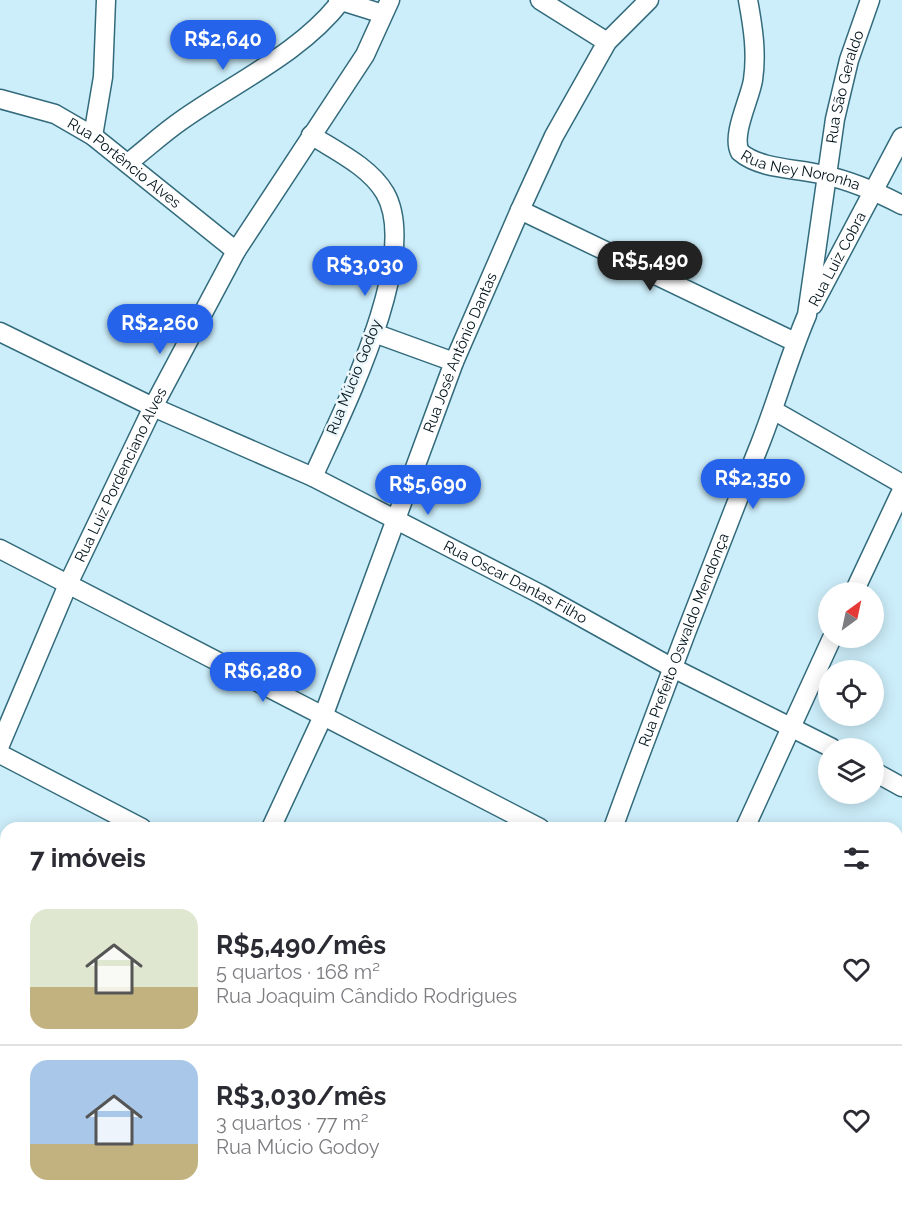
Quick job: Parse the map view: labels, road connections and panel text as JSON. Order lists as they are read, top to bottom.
{
  "streets": {
    "street": [
      "Rua São Geraldo",
      "Rua Portêncio Alves",
      "Rua Ney Noronha",
      "Rua Luiz Cobra",
      "Rua José Antônio Dantas",
      "Rua Múcio Godoy",
      "Rua Luiz Pordenciano Alves",
      "Rua Oscar Dantas Filho",
      "Rua Prefeito Oswaldo Mendonça"
    ]
  },
  "crossings": [
    ["Rua São Geraldo", "Rua Ney Noronha"],
    ["Rua São Geraldo", "Rua Prefeito Oswaldo Mendonça"],
    ["Rua Portêncio Alves", "Rua Luiz Pordenciano Alves"],
    ["Rua Ney Noronha", "Rua Luiz Cobra"],
    ["Rua Ney Noronha", "Rua Prefeito Oswaldo Mendonça"],
    ["Rua Luiz Cobra", "Rua Prefeito Oswaldo Mendonça"],
    ["Rua José Antônio Dantas", "Rua Oscar Dantas Filho"],
    ["Rua Múcio Godoy", "Rua Luiz Pordenciano Alves"],
    ["Rua Múcio Godoy", "Rua Oscar Dantas Filho"],
    ["Rua Luiz Pordenciano Alves", "Rua Oscar Dantas Filho"],
    ["Rua Oscar Dantas Filho", "Rua Prefeito Oswaldo Mendonça"]
  ],
  "north": "top right",
  "page": {
    "price": [
      "R$2,640",
      "R$5,490",
      "R$3,030",
      "R$2,260",
      "R$2,350",
      "R$5,690",
      "R$6,280"
    ],
    "heading": "7 imóveis",
    "list": [
      {
        "name": "R$5,490/mês",
        "note": "5 quartos · 168 m² · Rua Joaquim Cândido Rodrigues"
      },
      {
        "name": "R$3,030/mês",
        "note": "3 quartos · 77 m² · Rua Múcio Godoy"
      }
    ]
  }
}
